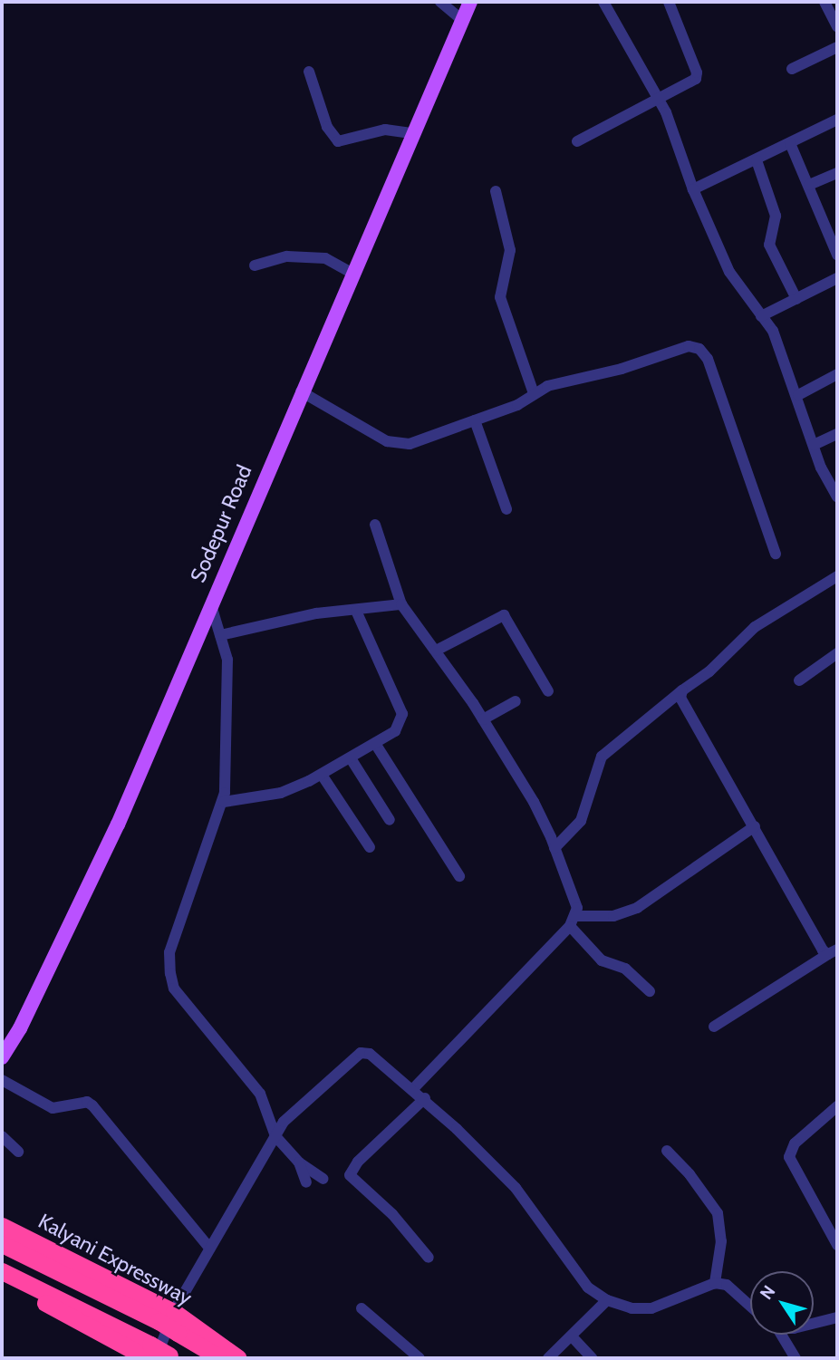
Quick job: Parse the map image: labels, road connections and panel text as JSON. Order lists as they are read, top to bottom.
{
  "streets": {
    "highway": ["Kalyani Expressway"],
    "main road": ["Sodepur Road"]
  },
  "north": "top left"
}
